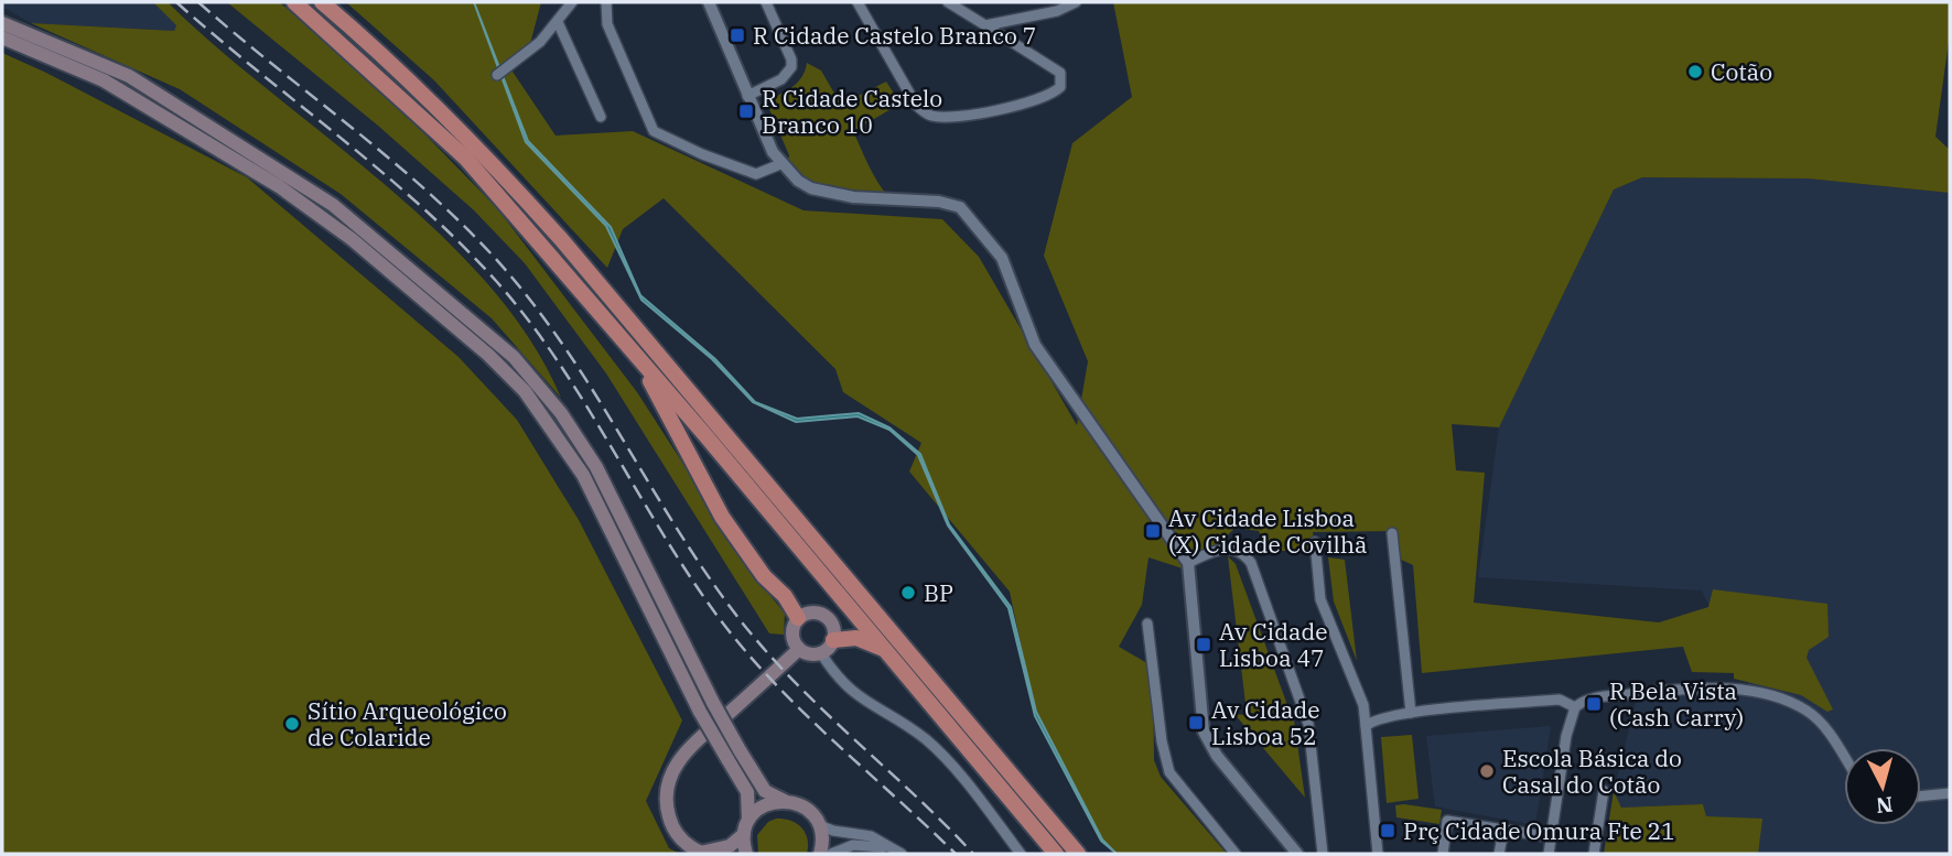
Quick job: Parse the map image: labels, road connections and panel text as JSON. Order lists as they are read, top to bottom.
{
  "places": {
    "transit": [
      "R Cidade Castelo Branco 7",
      "R Cidade Castelo Branco 10",
      "Av Cidade Lisboa (X) Cidade Covilhã",
      "Av Cidade Lisboa 47",
      "R Bela Vista (Cash Carry)",
      "Av Cidade Lisboa 52",
      "Prç Cidade Omura Fte 21"
    ],
    "other": [
      "Cotão",
      "BP",
      "Sítio Arqueológico de Colaride",
      "Escola Básica do Casal do Cotão"
    ]
  },
  "north": "bottom"
}
